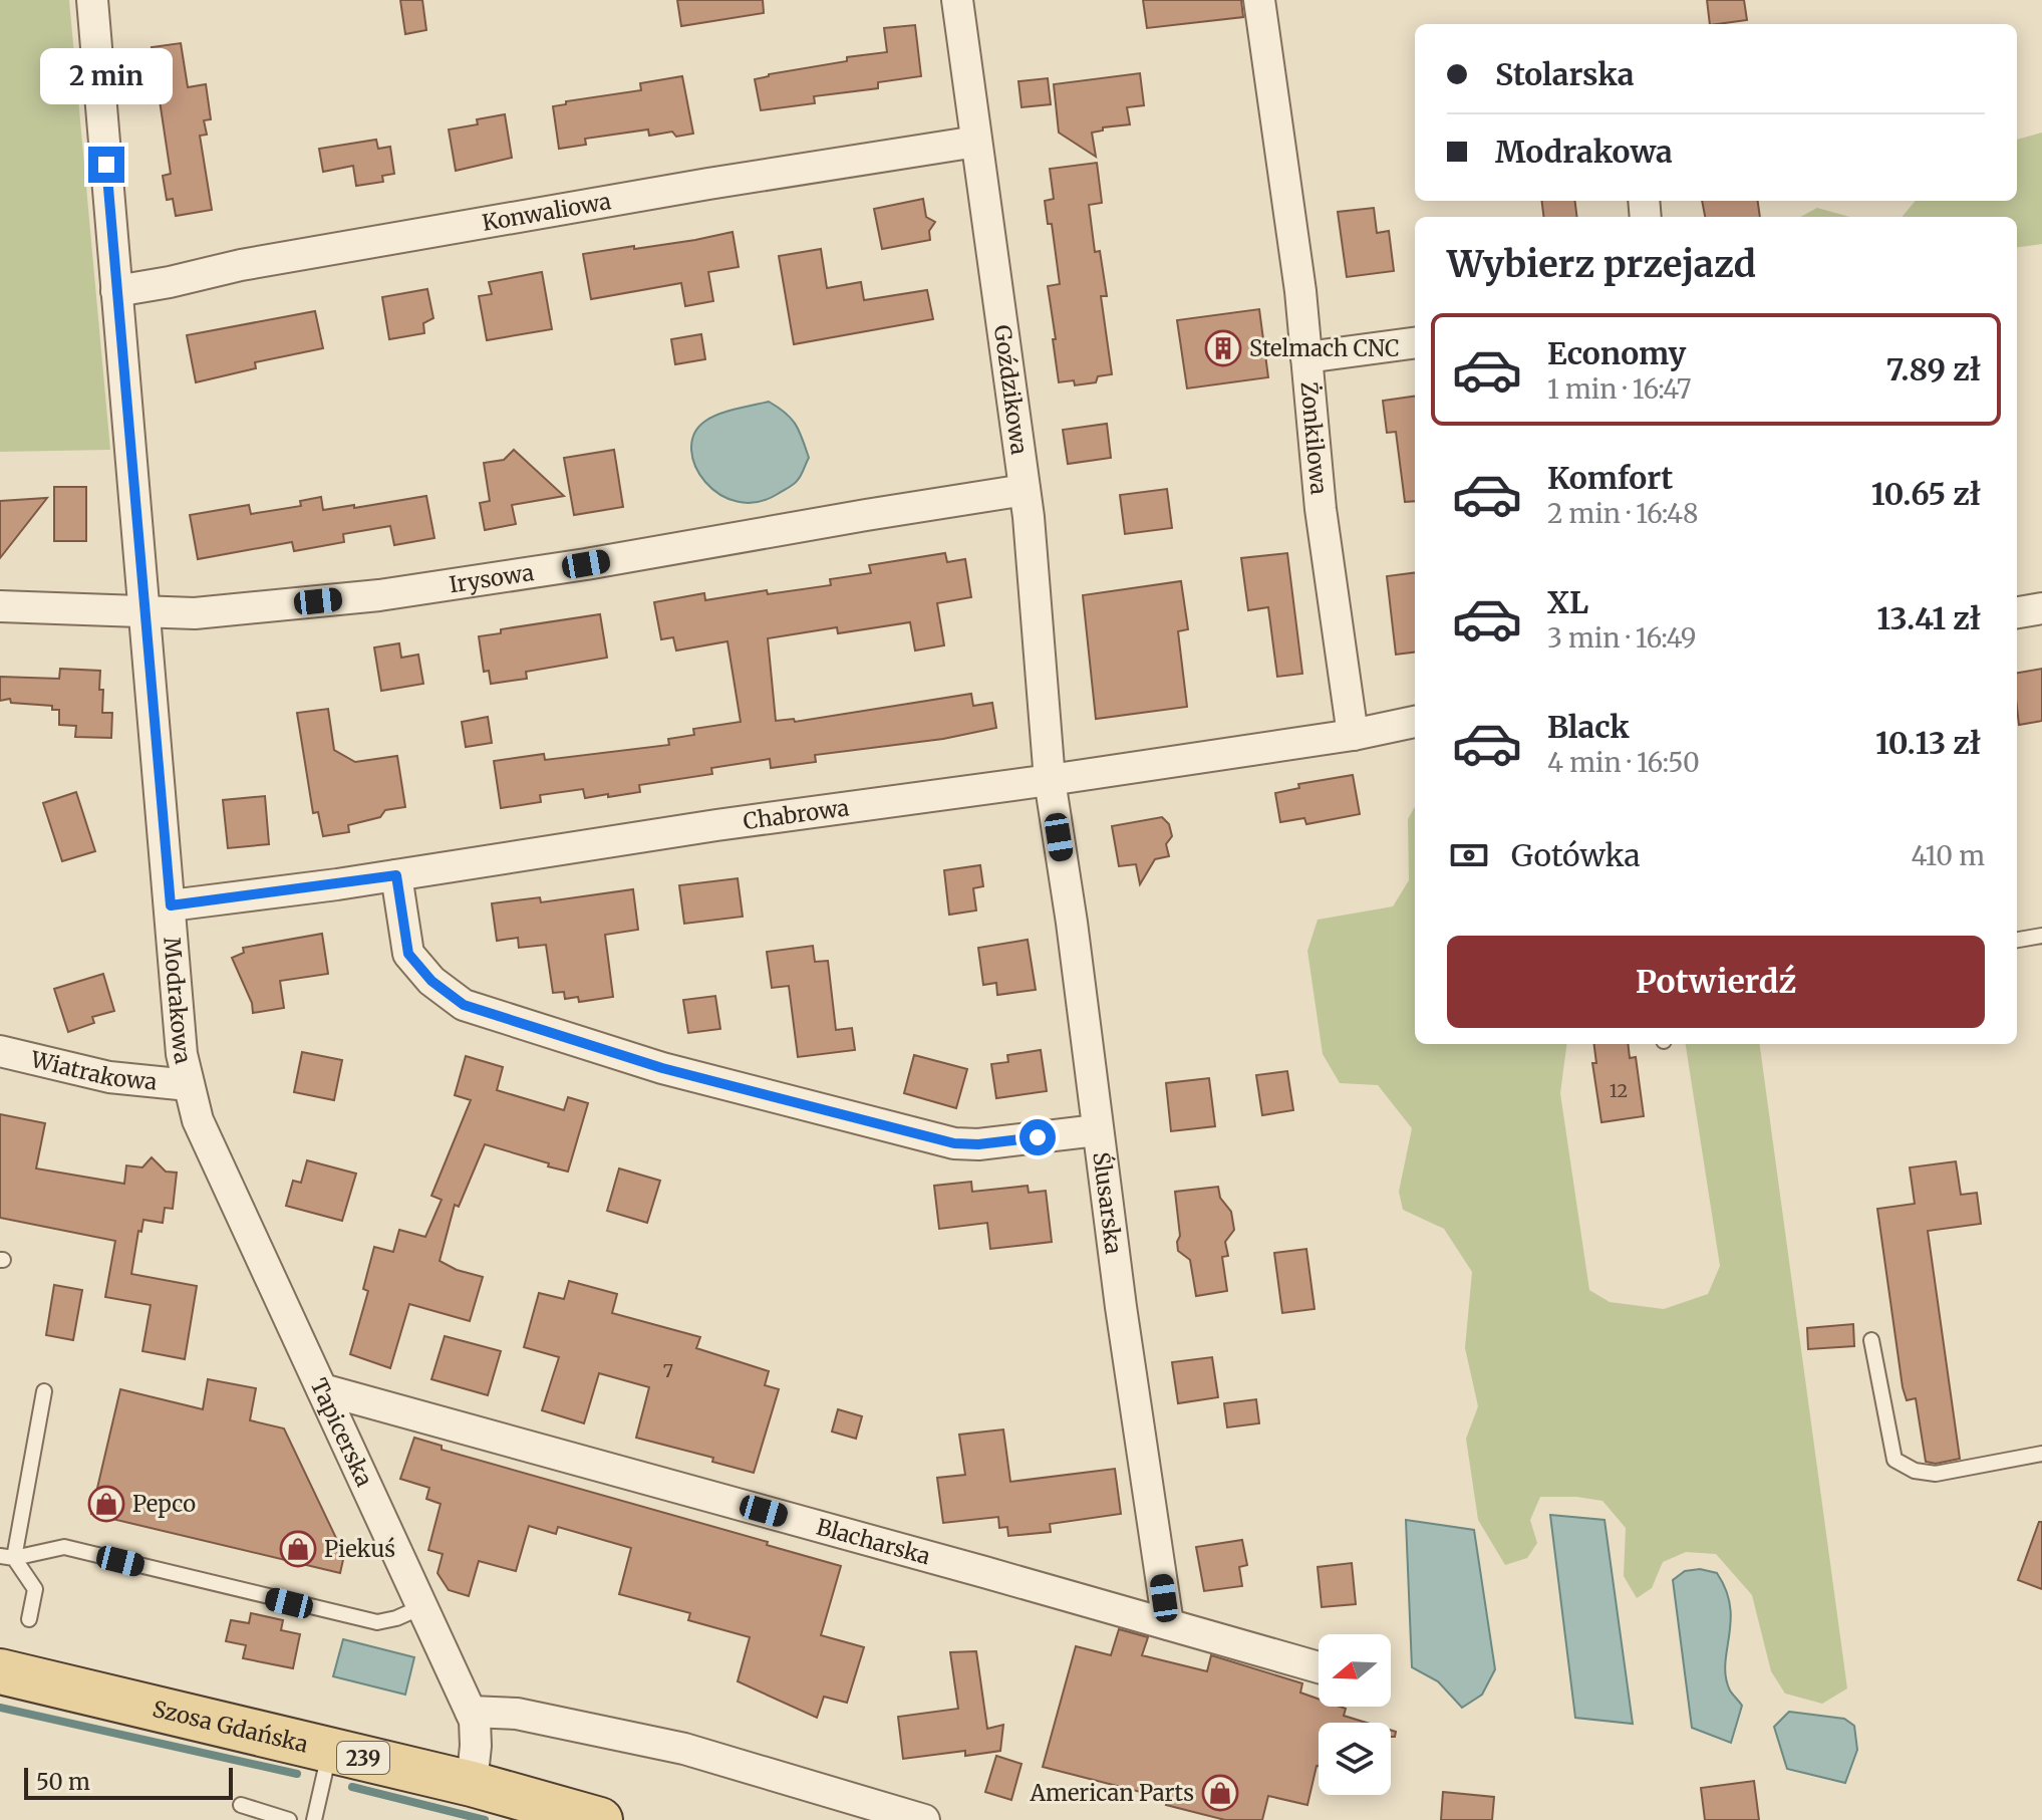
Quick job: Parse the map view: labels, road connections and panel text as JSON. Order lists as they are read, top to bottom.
{
  "streets": {
    "main road": ["Szosa Gdańska", "239"],
    "street": [
      "Konwaliowa",
      "Goździkowa",
      "Żonkilowa",
      "Irysowa",
      "Chabrowa",
      "Modrakowa",
      "Wiatrakowa",
      "Ślusarska",
      "Tapicerska",
      "Blacharska"
    ]
  },
  "crossings": [
    ["Konwaliowa", "Goździkowa"],
    ["Konwaliowa", "Modrakowa"],
    ["Goździkowa", "Irysowa"],
    ["Goździkowa", "Chabrowa"],
    ["Goździkowa", "Ślusarska"],
    ["Żonkilowa", "Chabrowa"],
    ["Irysowa", "Modrakowa"],
    ["Chabrowa", "Modrakowa"],
    ["Chabrowa", "Ślusarska"],
    ["Modrakowa", "Wiatrakowa"],
    ["Modrakowa", "Tapicerska"],
    ["Wiatrakowa", "Tapicerska"],
    ["Ślusarska", "Blacharska"],
    ["Tapicerska", "Blacharska"],
    ["Tapicerska", "Szosa Gdańska"]
  ],
  "places": {
    "building": ["Stelmach CNC"],
    "shop": ["Pepco", "Piekuś", "American Parts"]
  },
  "house_numbers": ["12", "7"],
  "scale_bar": "50 m",
  "north": "left",
  "page": {
    "banner": ["Stolarska", "Modrakowa"],
    "bubble": "2 min",
    "heading": "Wybierz przejazd",
    "list": [
      {
        "name": "Economy",
        "note": "1 min · 16:47",
        "value": "7.89 zł"
      },
      {
        "name": "Komfort",
        "note": "2 min · 16:48",
        "value": "10.65 zł"
      },
      {
        "name": "XL",
        "note": "3 min · 16:49",
        "value": "13.41 zł"
      },
      {
        "name": "Black",
        "note": "4 min · 16:50",
        "value": "10.13 zł"
      }
    ],
    "pay": ["Gotówka", "410 m"],
    "buttons": "Potwierdź",
    "scale": "50 m"
  }
}
